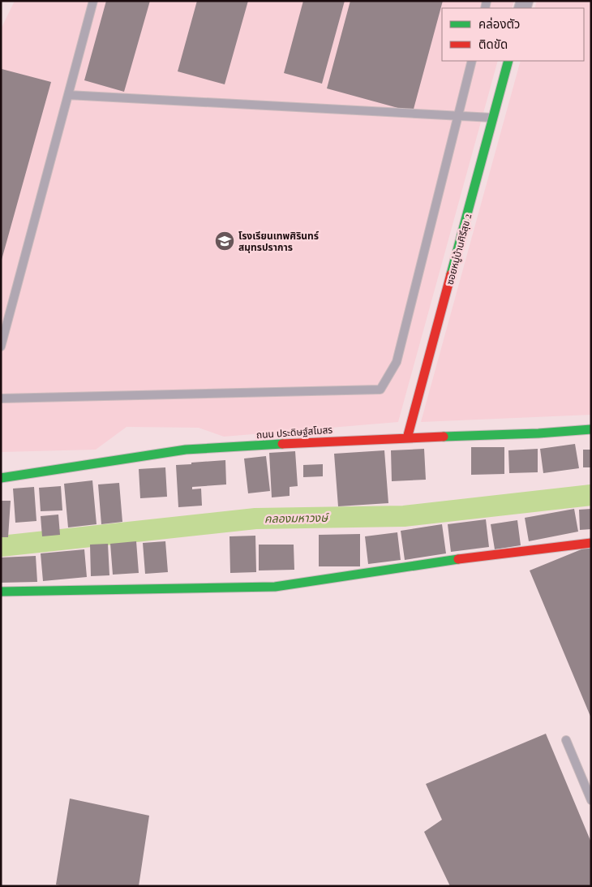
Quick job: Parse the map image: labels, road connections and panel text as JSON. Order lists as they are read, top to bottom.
{
  "streets": {
    "street": ["ซอยหมู่บ้านศิรีสุข 2", "ถนน ประดิษฐ์สโมสร"]
  },
  "crossings": [
    ["ซอยหมู่บ้านศิรีสุข 2", "ถนน ประดิษฐ์สโมสร"]
  ],
  "water": ["คลองมหาวงษ์"],
  "places": {
    "school or university": ["โรงเรียนเทพศิรินทร์ สมุทรปราการ"]
  },
  "legend": ["คล่องตัว", "ติดขัด"]
}
